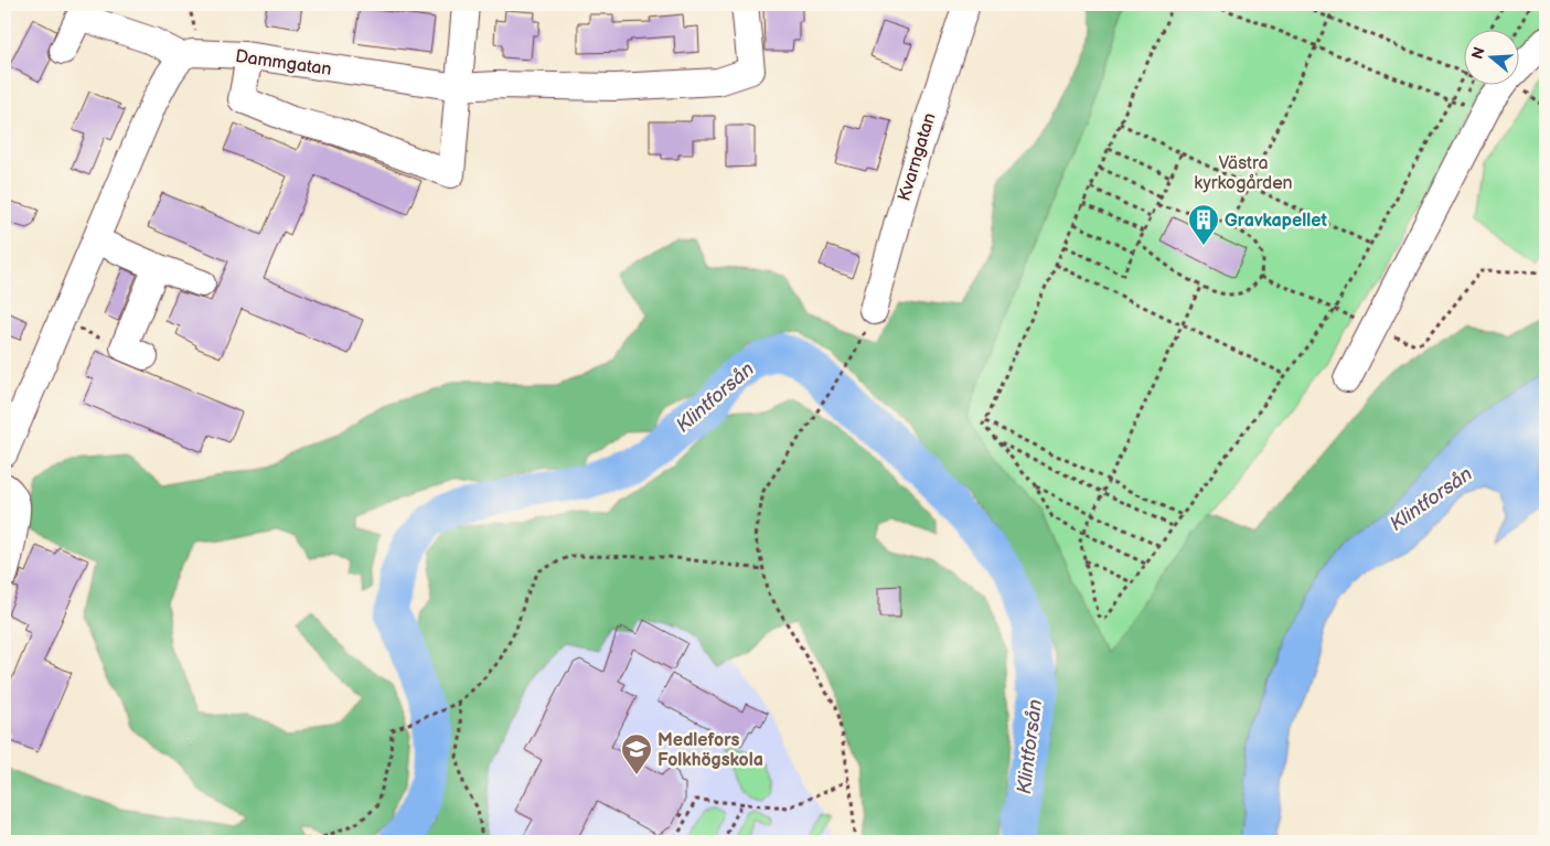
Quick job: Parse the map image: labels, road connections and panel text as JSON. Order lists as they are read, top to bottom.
{
  "streets": {
    "street": ["Dammgatan", "Kvarngatan"]
  },
  "water": ["Klintforsån"],
  "parks": ["Västra kyrkogården"],
  "places": {
    "building": ["Gravkapellet"],
    "school or university": ["Medlefors Folkhögskola"]
  },
  "north": "left"
}
